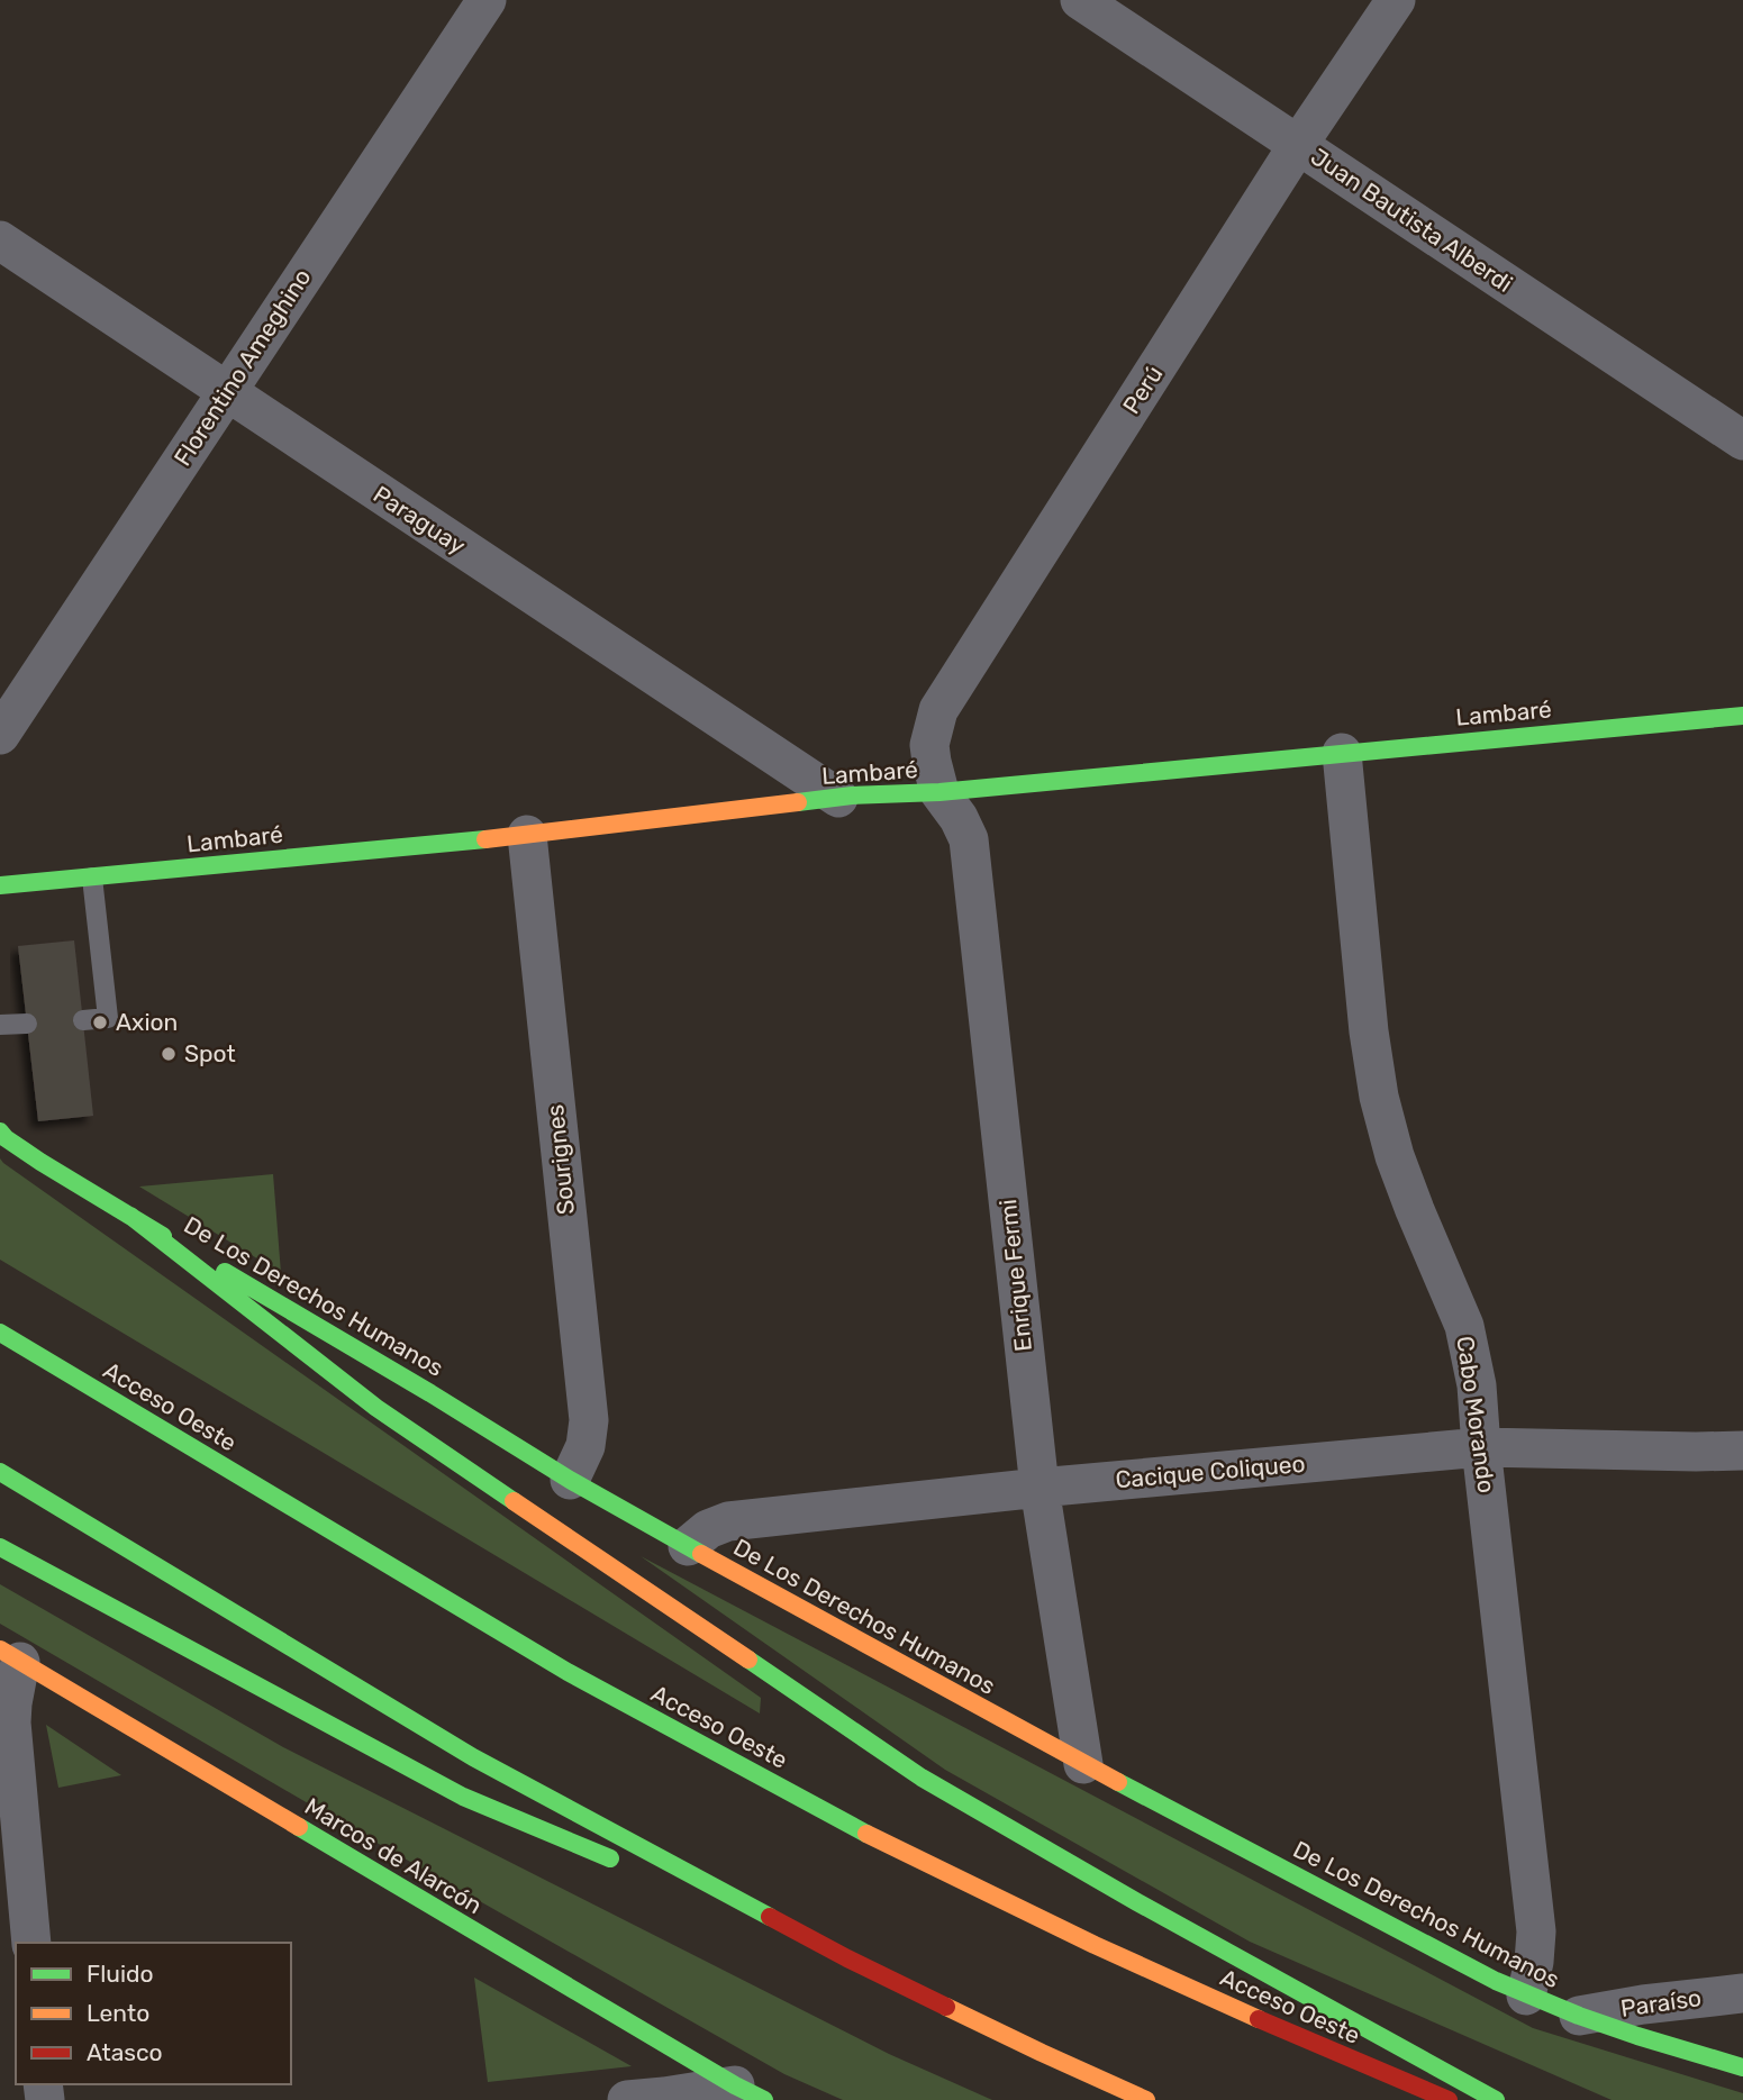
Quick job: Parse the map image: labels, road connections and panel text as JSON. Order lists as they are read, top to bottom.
{
  "streets": {
    "main road": [
      "Lambaré",
      "De Los Derechos Humanos",
      "Acceso Oeste",
      "Marcos de Alarcón"
    ],
    "street": [
      "Juan Bautista Alberdi",
      "Florentino Ameghino",
      "Perú",
      "Paraguay",
      "Sourignes",
      "Enrique Fermi",
      "Cabo Morando",
      "Cacique Coliqueo",
      "Paraíso"
    ]
  },
  "crossings": [
    ["Juan Bautista Alberdi", "Perú"],
    ["Florentino Ameghino", "Paraguay"],
    ["Perú", "Lambaré"],
    ["Perú", "Enrique Fermi"],
    ["Paraguay", "Lambaré"],
    ["Lambaré", "Sourignes"],
    ["Lambaré", "Enrique Fermi"],
    ["Lambaré", "Cabo Morando"],
    ["Sourignes", "De Los Derechos Humanos"],
    ["Enrique Fermi", "De Los Derechos Humanos"],
    ["Enrique Fermi", "Cacique Coliqueo"],
    ["De Los Derechos Humanos", "Cabo Morando"],
    ["De Los Derechos Humanos", "Cacique Coliqueo"],
    ["De Los Derechos Humanos", "Paraíso"],
    ["Cabo Morando", "Cacique Coliqueo"]
  ],
  "places": ["Axion", "Spot"],
  "legend": ["Fluido", "Lento", "Atasco"]
}
